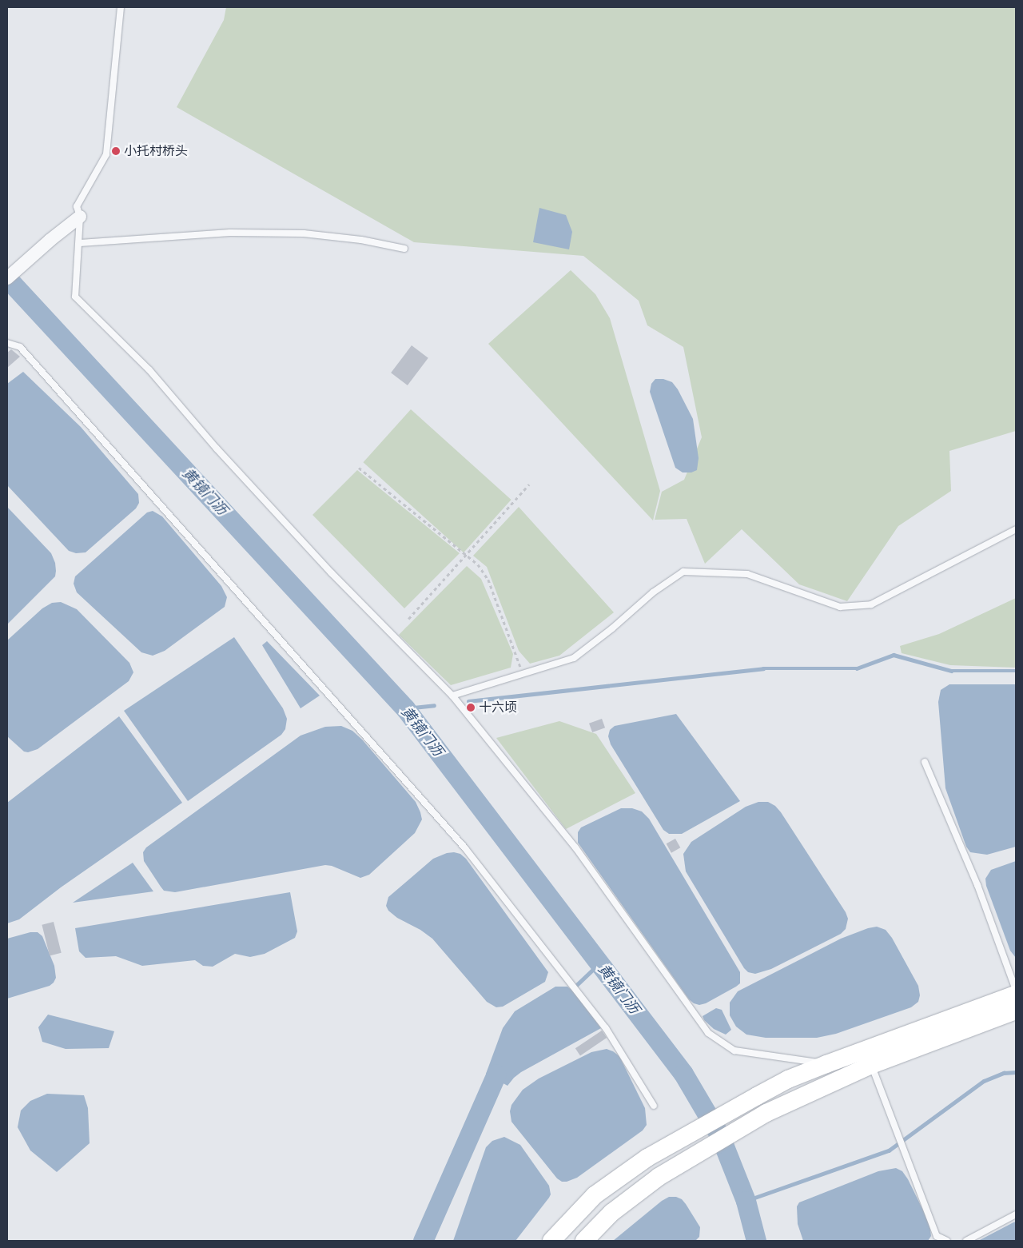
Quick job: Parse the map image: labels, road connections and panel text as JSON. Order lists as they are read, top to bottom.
{
  "water": ["黄镜门沥"],
  "places": ["小托村桥头", "十六顷"]
}
